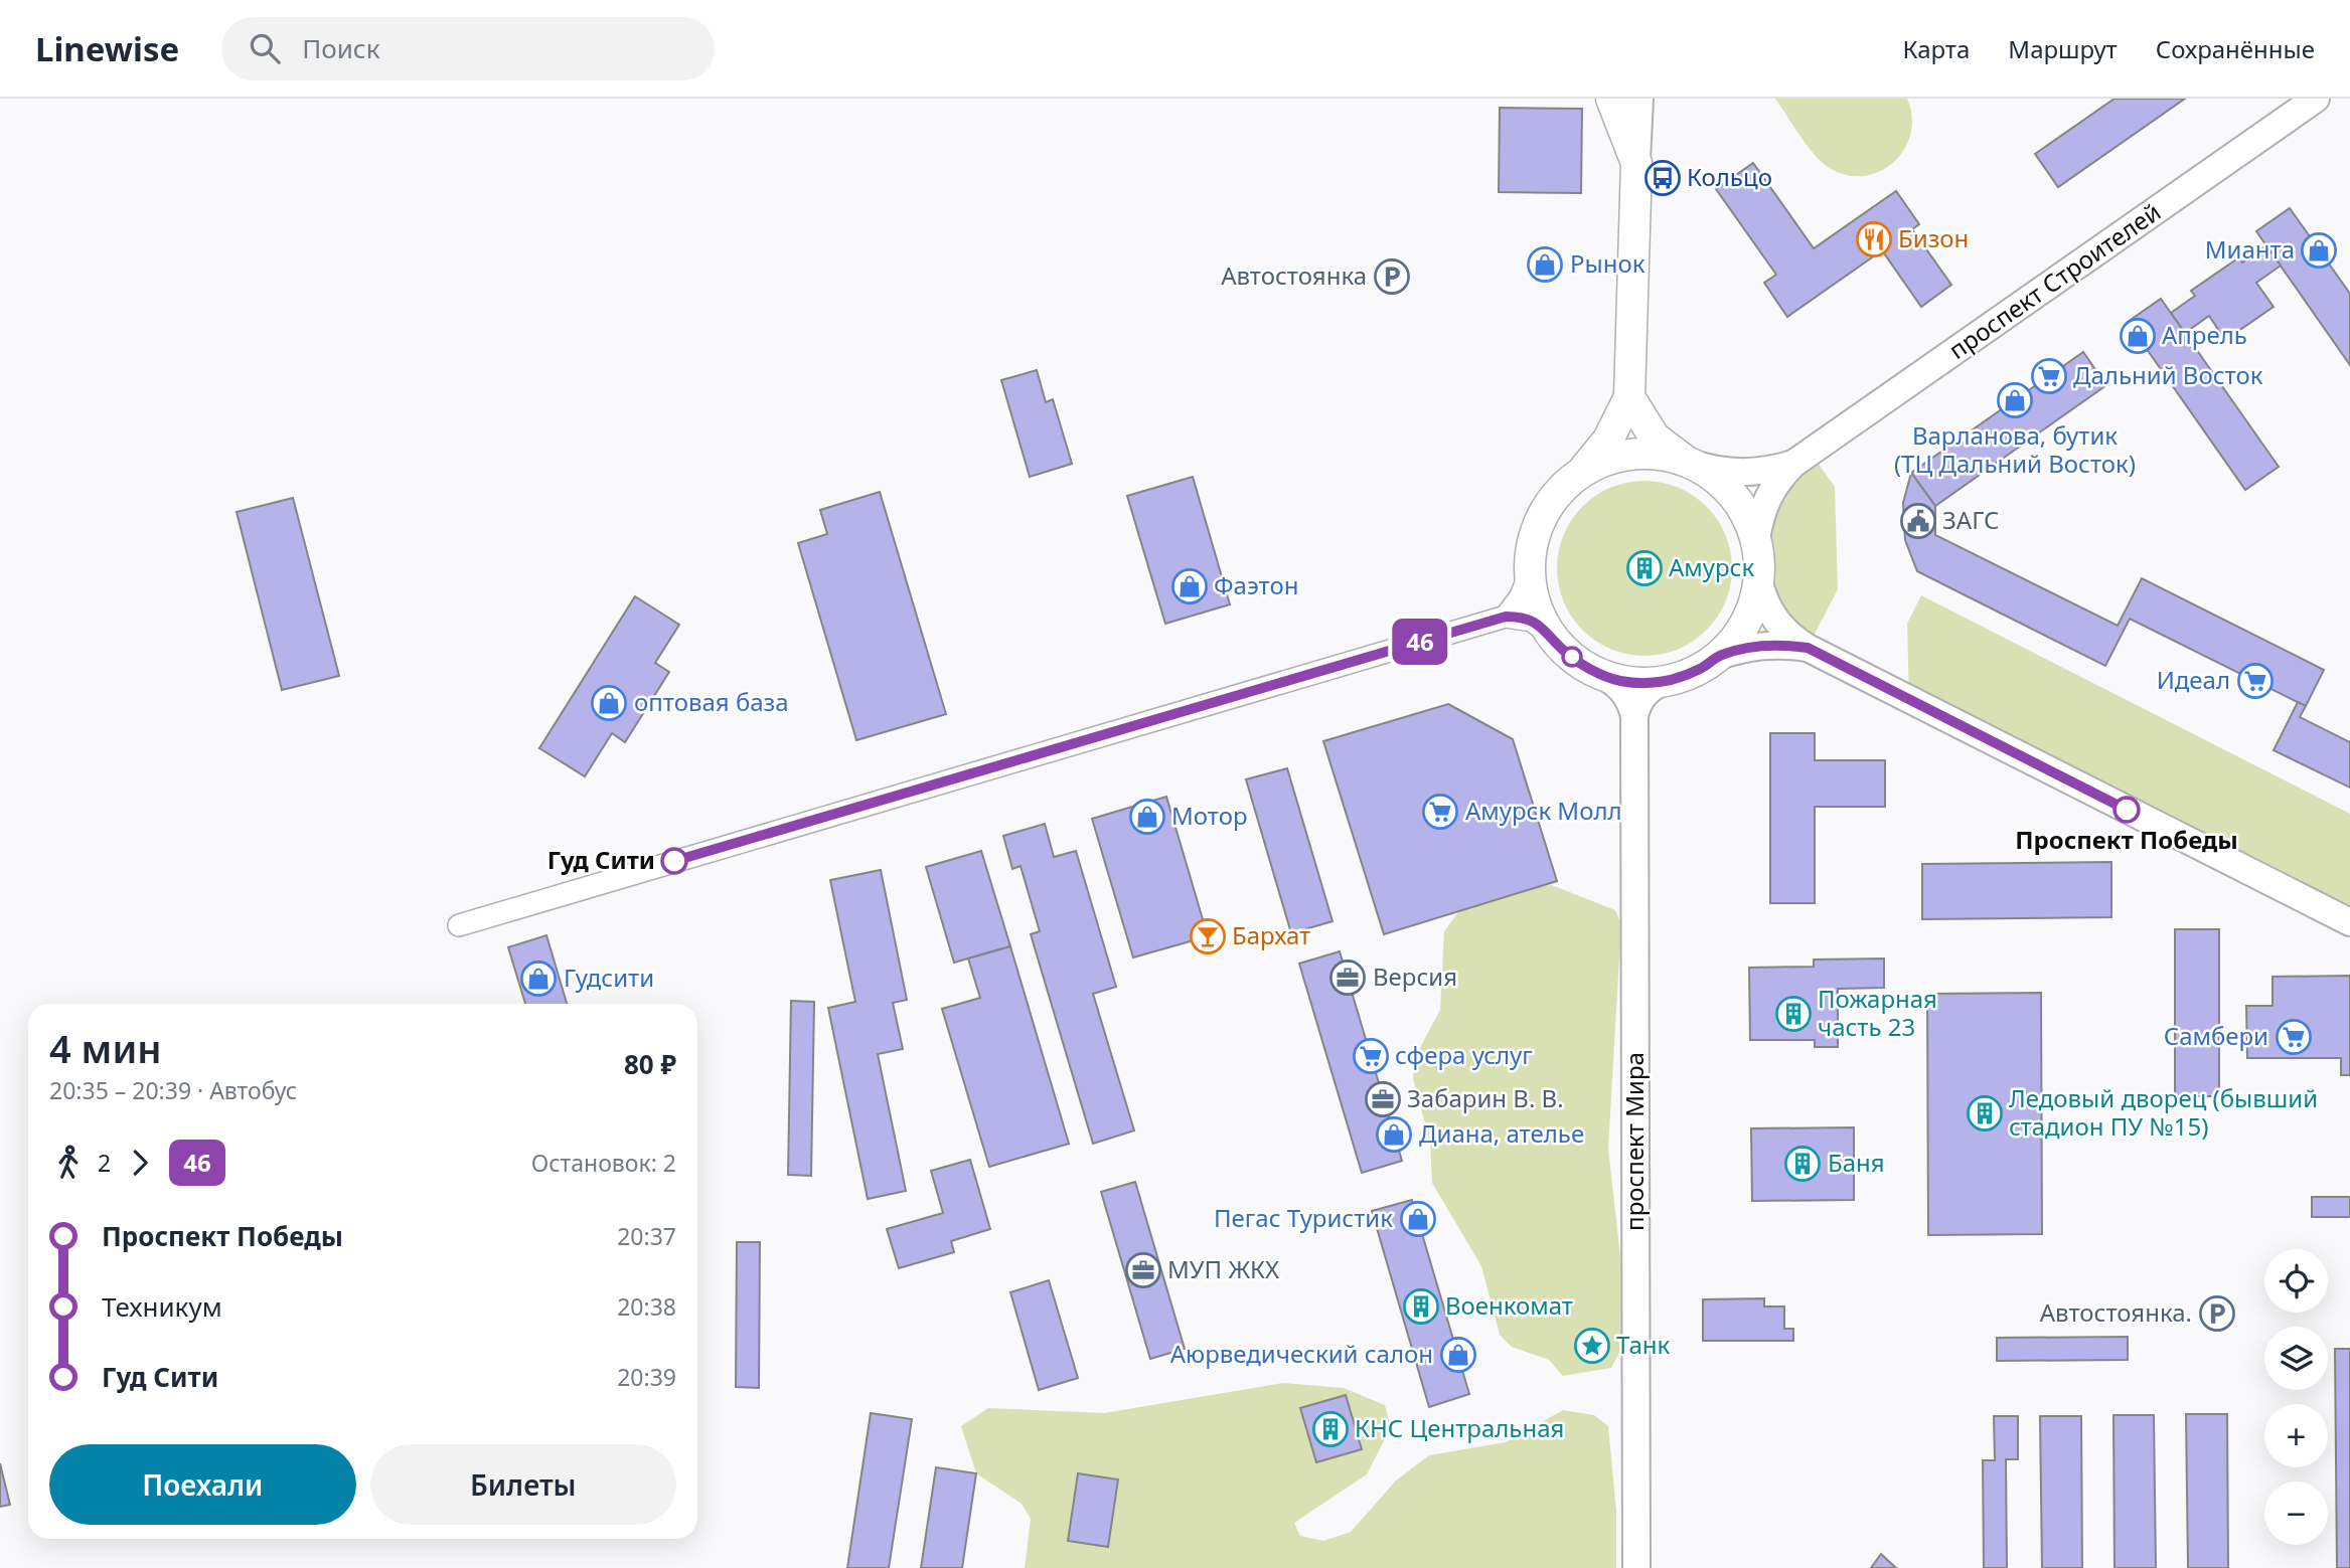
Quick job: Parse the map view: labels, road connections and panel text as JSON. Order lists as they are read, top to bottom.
{
  "streets": {
    "street": ["проспект Строителей", "проспект Мира"]
  },
  "places": {
    "bus stop": ["Кольцо"],
    "restaurant": ["Бизон"],
    "shop": [
      "Мианта",
      "Рынок",
      "Апрель",
      "Варланова, бутик (ТЦ Дальний Восток)",
      "Фаэтон",
      "оптовая база",
      "Мотор",
      "Гудсити",
      "Диана, ателье",
      "Пегас Туристик",
      "Аюрведический салон"
    ],
    "parking": ["Автостоянка", "Автостоянка."],
    "supermarket": [
      "Дальний Восток",
      "Идеал",
      "Амурск Молл",
      "Самбери",
      "сфера услуг"
    ],
    "public building": ["ЗАГС"],
    "building": [
      "Амурск",
      "Пожарная часть 23",
      "Ледовый дворец (бывший cтадион ПУ №15)",
      "Баня",
      "Военкомат",
      "КНС Центральная"
    ],
    "other": ["Проспект Победы", "Гуд Сити"],
    "bar": ["Бархат"],
    "office": ["Версия", "Забарин В. В.", "МУП ЖКХ"],
    "place": ["Танк"]
  },
  "lines": ["bus line 46"],
  "page": {
    "header": "Linewise",
    "search": "Поиск",
    "nav": ["Карта", "Маршрут", "Сохранённые"],
    "on_map": "46",
    "heading": ["4 мин", "20:35 – 20:39 · Автобус", "80 ₽"],
    "legs": ["2", "46", "Остановок: 2"],
    "list": [
      {
        "name": "Проспект Победы",
        "value": "20:37"
      },
      {
        "name": "Техникум",
        "value": "20:38"
      },
      {
        "name": "Гуд Сити",
        "value": "20:39"
      }
    ],
    "map_buttons": ["+", "−"],
    "buttons": ["Поехали", "Билеты"]
  }
}
